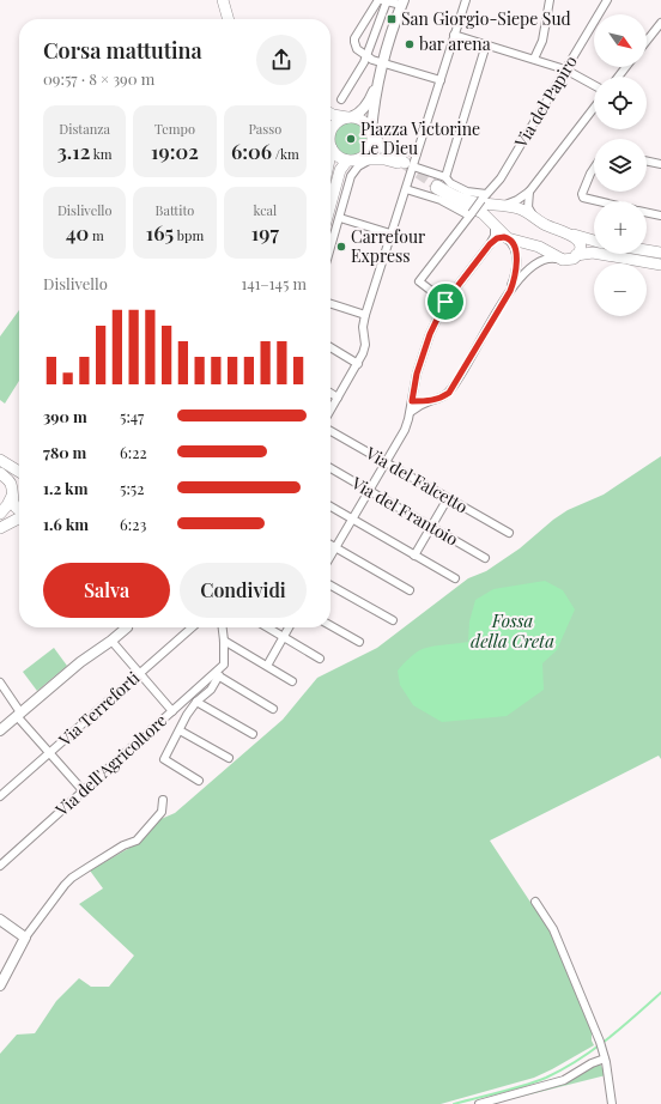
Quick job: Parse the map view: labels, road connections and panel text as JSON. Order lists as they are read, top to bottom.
{
  "streets": {
    "street": [
      "Via del Papiro",
      "Via del Falcetto",
      "Via del Frantoio",
      "Via Terreforti",
      "Via dell'Agricoltore"
    ]
  },
  "water": ["Fossa della Creta"],
  "places": {
    "transit": ["San Giorgio-Siepe Sud"],
    "other": ["bar arena", "Piazza Victorine Le Dieu", "Carrefour Express"]
  },
  "north": "bottom right",
  "page": {
    "map_buttons": ["+", "−"],
    "heading": ["Corsa mattutina", "09:57 · 8 × 390 m"],
    "stats": [
      ["Distanza", "3.12 km"],
      ["Tempo", "19:02"],
      ["Passo", "6:06 /km"],
      ["Dislivello", "40 m"],
      ["Battito", "165 bpm"],
      ["kcal", "197"]
    ],
    "chart": ["Dislivello", "141–145 m"],
    "list": [
      {
        "name": "390 m",
        "note": "5:47"
      },
      {
        "name": "780 m",
        "note": "6:22"
      },
      {
        "name": "1.2 km",
        "note": "5:52"
      },
      {
        "name": "1.6 km",
        "note": "6:23"
      }
    ],
    "buttons": ["Salva", "Condividi"]
  }
}
